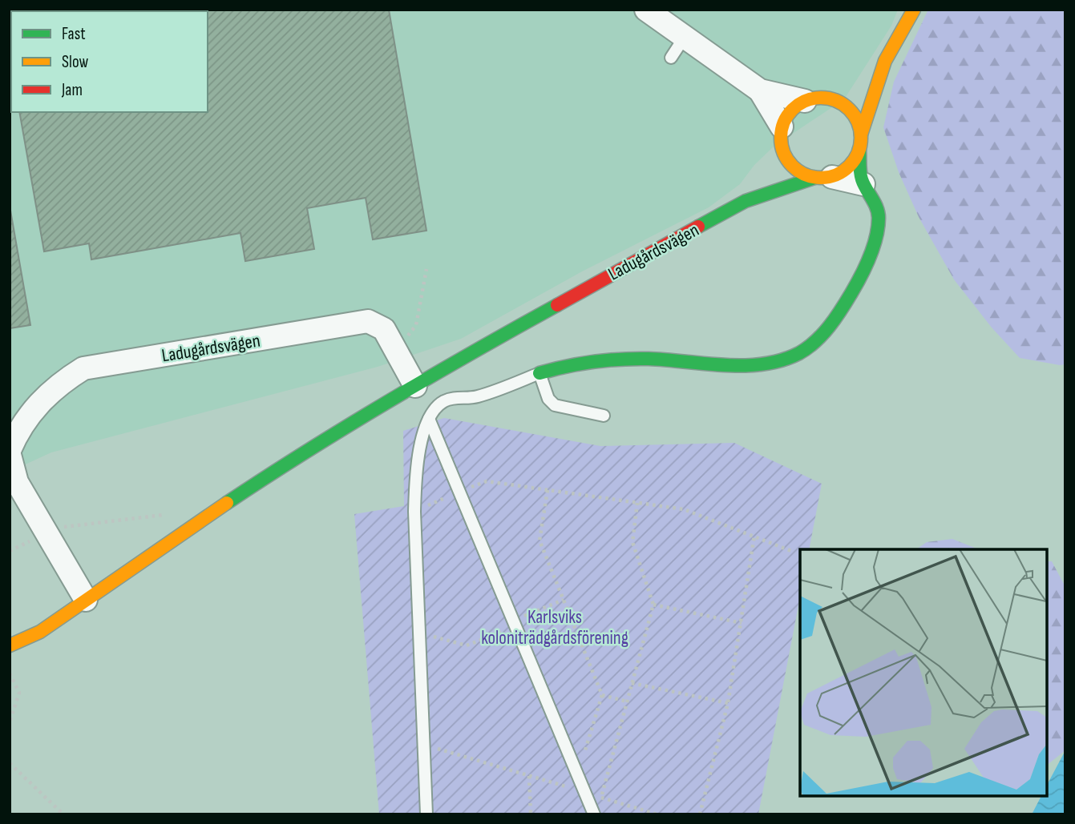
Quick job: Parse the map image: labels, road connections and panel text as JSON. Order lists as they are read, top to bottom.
{
  "streets": {
    "street": ["Ladugårdsvägen"]
  },
  "parks": ["Karlsviks koloniträdgårdsförening"],
  "legend": ["Fast", "Slow", "Jam"]
}
